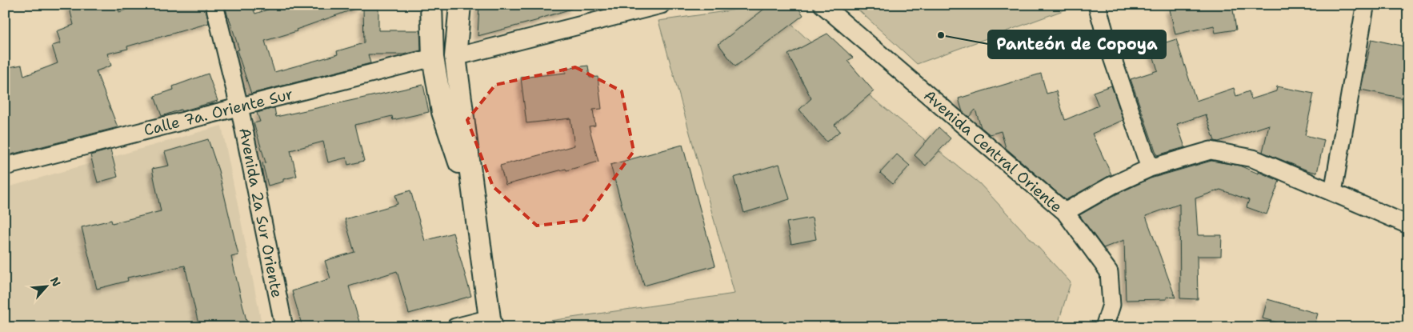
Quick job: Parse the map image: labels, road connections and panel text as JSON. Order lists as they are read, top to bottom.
{
  "streets": {
    "street": ["Calle 7a. Oriente Sur", "Avenida Central Oriente", "Avenida 2a Sur Oriente"]
  },
  "crossings": [
    ["Calle 7a. Oriente Sur", "Avenida 2a Sur Oriente"]
  ],
  "places": ["Panteón de Copoya"],
  "north": "top right"
}
